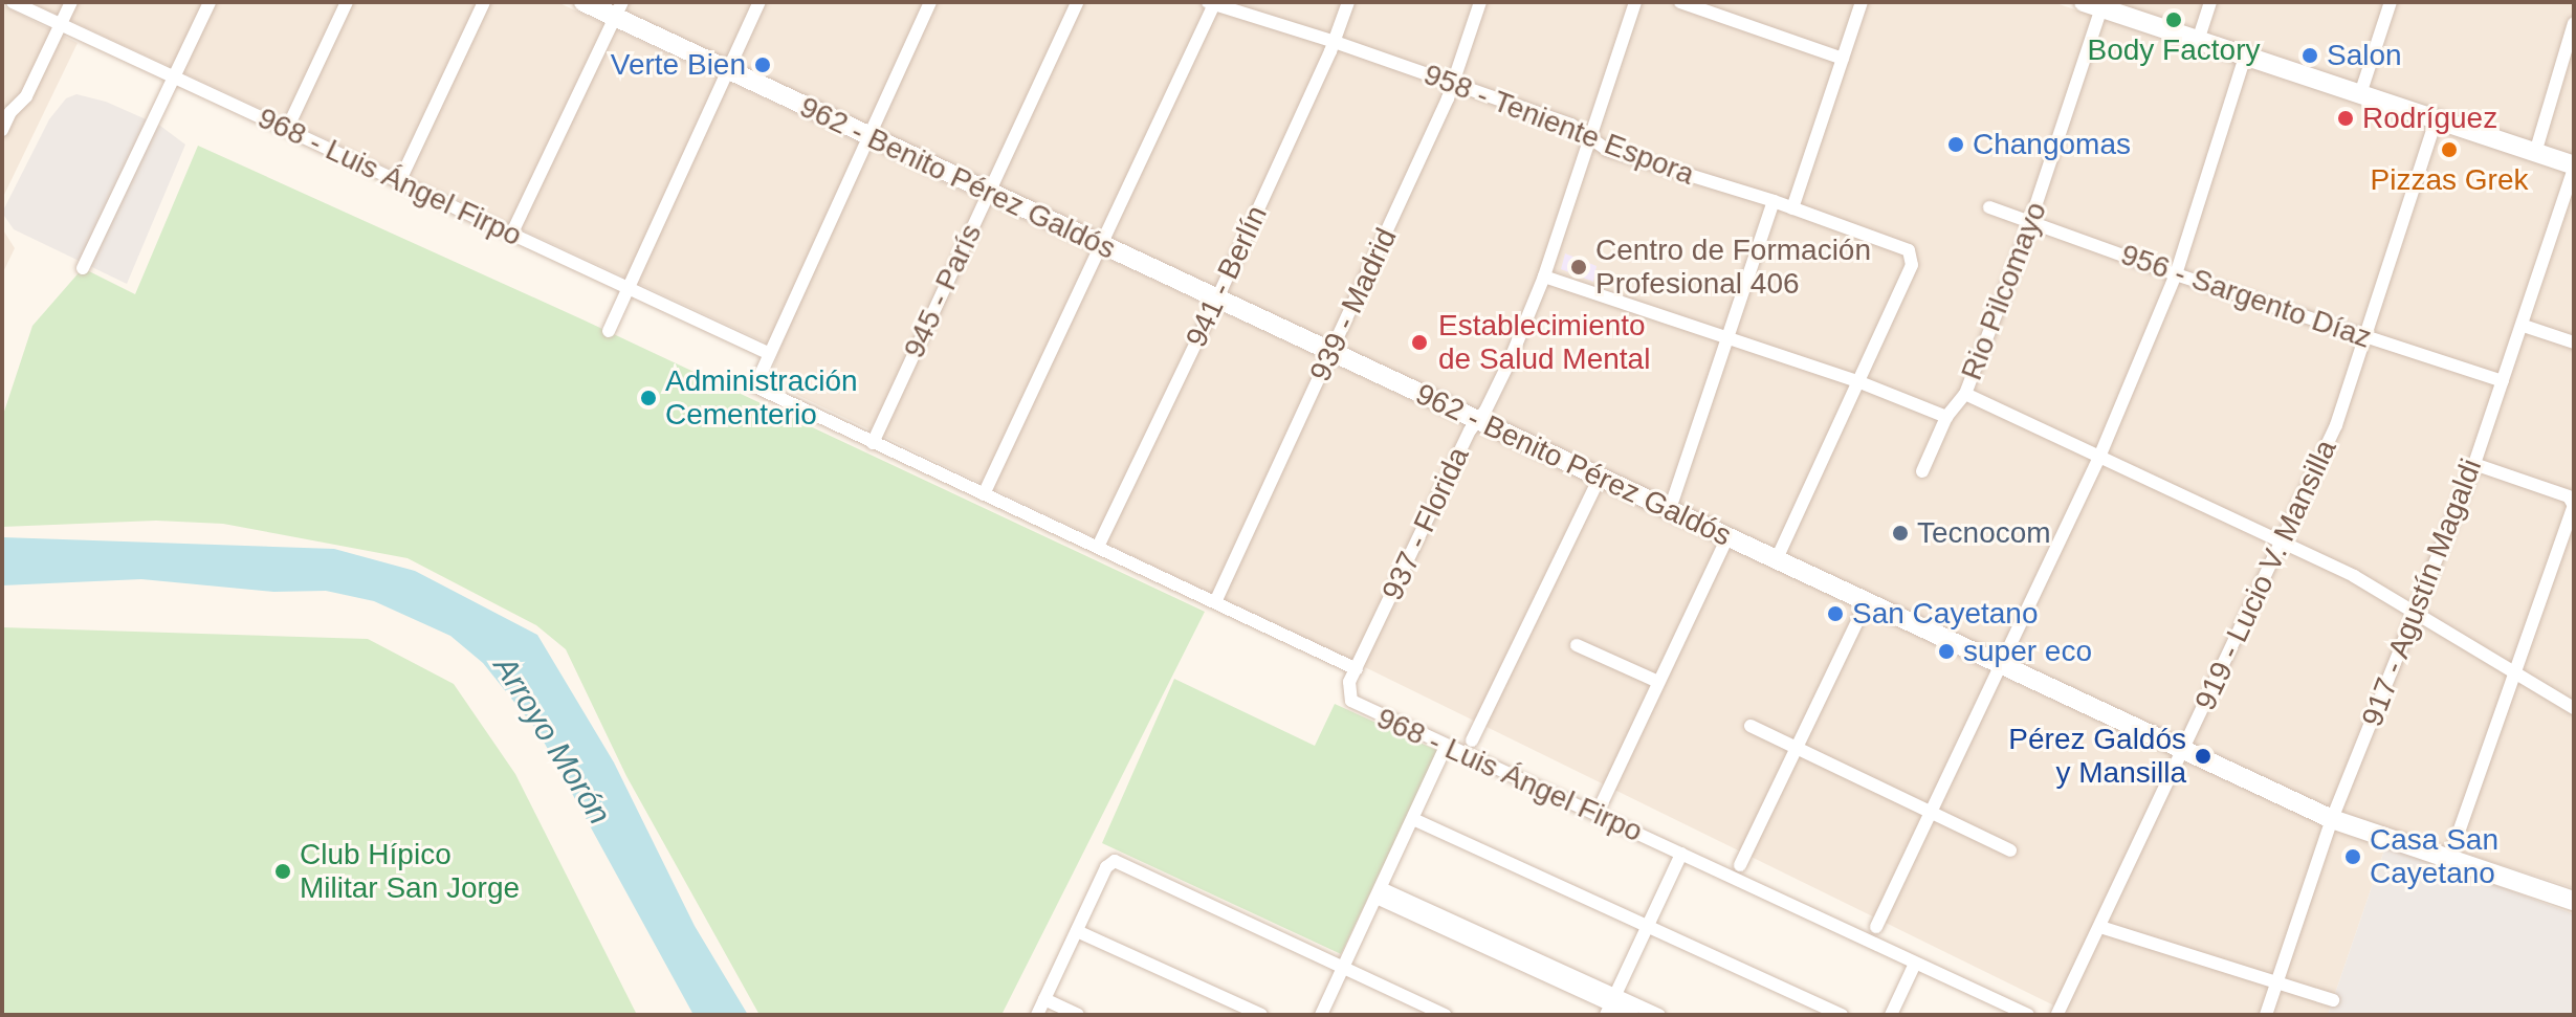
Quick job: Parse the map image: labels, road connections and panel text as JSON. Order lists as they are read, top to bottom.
{
  "streets": {
    "main road": ["962 - Benito Pérez Galdós"],
    "street": [
      "958 - Teniente Espora",
      "968 - Luis Ángel Firpo",
      "941 - Berlín",
      "945 - París",
      "Rio Pilcomayo",
      "956 - Sargento Díaz",
      "939 - Madrid",
      "937 - Florida",
      "919 - Lucio V. Mansilla",
      "917 - Agustín Magaldi"
    ]
  },
  "crossings": [
    ["958 - Teniente Espora", "941 - Berlín"],
    ["958 - Teniente Espora", "939 - Madrid"],
    ["958 - Teniente Espora", "937 - Florida"],
    ["968 - Luis Ángel Firpo", "941 - Berlín"],
    ["968 - Luis Ángel Firpo", "945 - París"],
    ["968 - Luis Ángel Firpo", "939 - Madrid"],
    ["968 - Luis Ángel Firpo", "937 - Florida"],
    ["962 - Benito Pérez Galdós", "941 - Berlín"],
    ["962 - Benito Pérez Galdós", "945 - París"],
    ["962 - Benito Pérez Galdós", "939 - Madrid"],
    ["962 - Benito Pérez Galdós", "937 - Florida"],
    ["962 - Benito Pérez Galdós", "919 - Lucio V. Mansilla"],
    ["962 - Benito Pérez Galdós", "917 - Agustín Magaldi"],
    ["Rio Pilcomayo", "956 - Sargento Díaz"],
    ["956 - Sargento Díaz", "919 - Lucio V. Mansilla"],
    ["956 - Sargento Díaz", "917 - Agustín Magaldi"]
  ],
  "water": ["Arroyo Morón"],
  "places": [
    "Body Factory",
    "Salon",
    "Verte Bien",
    "Rodríguez",
    "Changomas",
    "Pizzas Grek",
    "Centro de Formación Profesional 406",
    "Establecimiento de Salud Mental",
    "Administración Cementerio",
    "Tecnocom",
    "San Cayetano",
    "super eco",
    "Pérez Galdós y Mansilla",
    "Casa San Cayetano",
    "Club Hípico Militar San Jorge"
  ]
}
